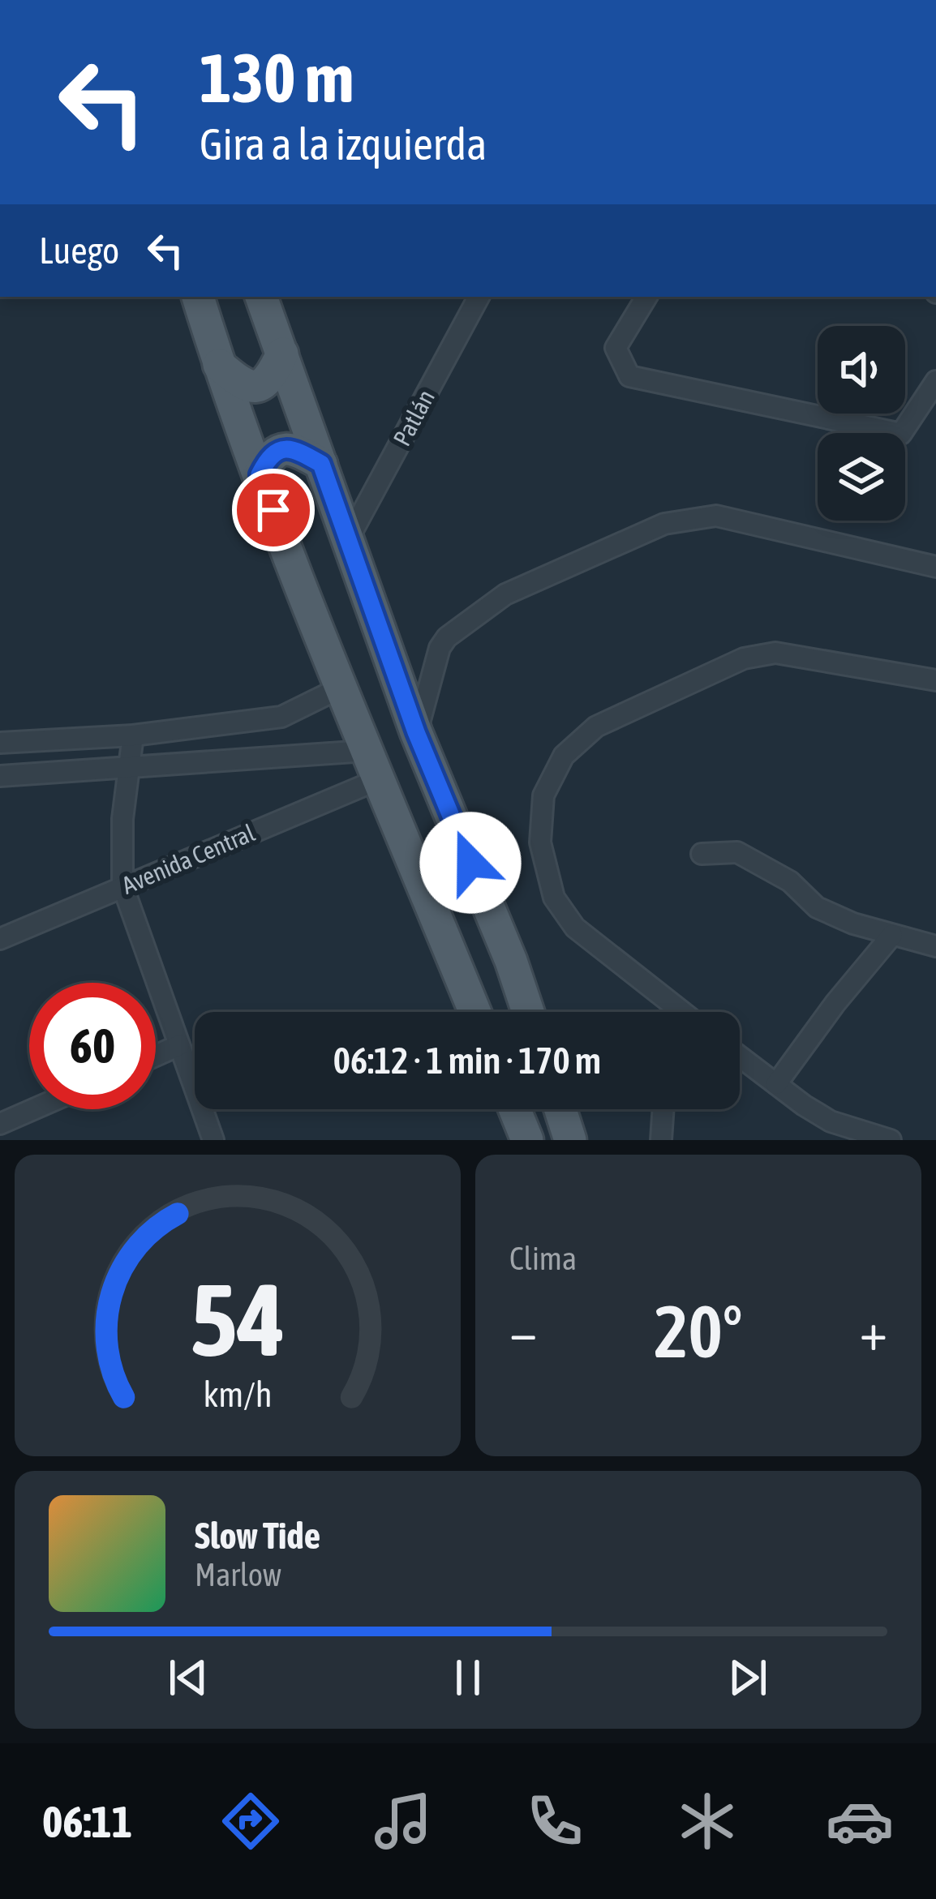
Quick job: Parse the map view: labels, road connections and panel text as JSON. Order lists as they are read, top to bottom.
{
  "streets": {
    "street": ["Patlán", "Avenida Central"]
  },
  "page": {
    "turn": ["130 m", "Gira a la izquierda"],
    "then": "Luego",
    "limit": "60",
    "trip": "06:12 · 1 min · 170 m",
    "tile": "Clima",
    "heat": ["−", "20°", "+"],
    "song": ["Slow Tide", "Marlow"],
    "tabs": "06:11",
    "gauge": ["54", "km/h"]
  }
}
